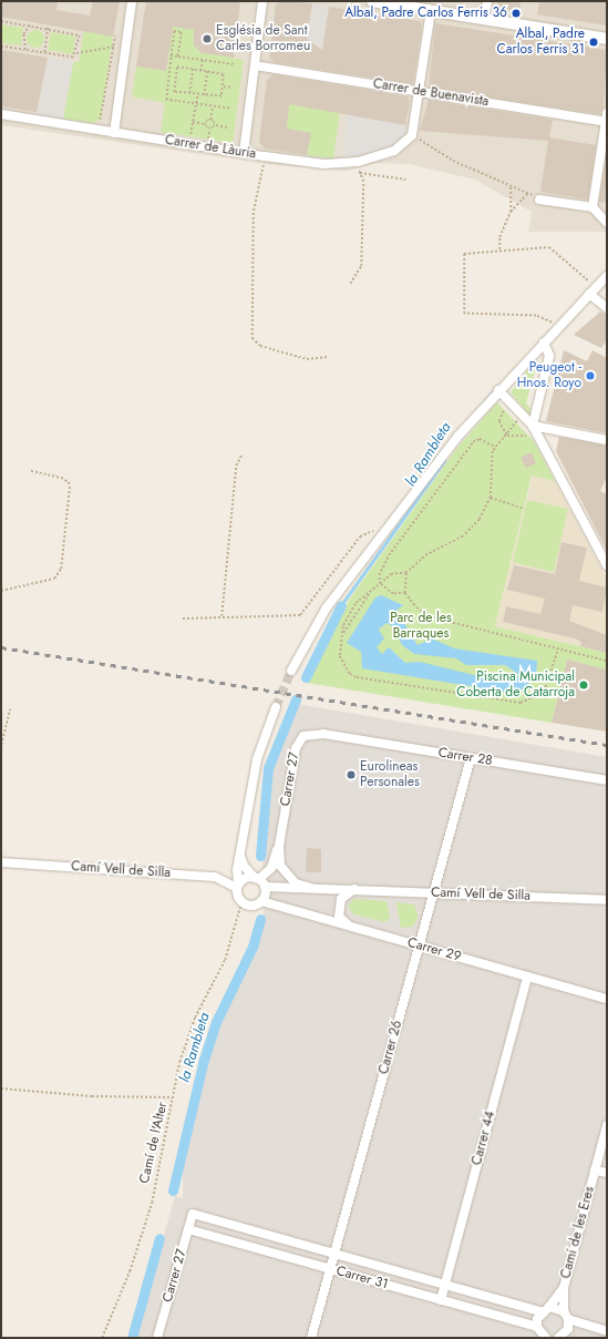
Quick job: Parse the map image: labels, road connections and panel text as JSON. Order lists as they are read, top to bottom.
{
  "streets": {
    "street": [
      "Carrer de Buenavista",
      "Carrer de Làuria",
      "Carrer 28",
      "Carrer 27",
      "Camí Vell de Silla",
      "Carrer 29",
      "Carrer 26",
      "Carrer 44",
      "Camí de les Eres",
      "Carrer 31"
    ],
    "path": ["Camí de l'Alter"]
  },
  "crossings": [
    ["Carrer 28", "Carrer 27"],
    ["Carrer 28", "Carrer 26"],
    ["Carrer 27", "Camí Vell de Silla"],
    ["Carrer 27", "Carrer 29"],
    ["Carrer 27", "Camí de l'Alter"],
    ["Carrer 27", "Carrer 31"],
    ["Camí Vell de Silla", "Carrer 29"],
    ["Camí Vell de Silla", "Carrer 26"],
    ["Camí Vell de Silla", "Camí de l'Alter"],
    ["Carrer 29", "Carrer 26"],
    ["Carrer 29", "Carrer 44"],
    ["Carrer 29", "Camí de l'Alter"],
    ["Carrer 26", "Carrer 31"],
    ["Carrer 44", "Carrer 31"]
  ],
  "water": ["la Rambleta"],
  "parks": ["Parc de les Barraques"],
  "places": [
    "Albal, Padre Carlos Ferris 36",
    "Església de Sant Carles Borromeu",
    "Albal, Padre Carlos Ferris 31",
    "Peugeot - Hnos. Royo",
    "Piscina Municipal Coberta de Catarroja",
    "Eurolineas Personales"
  ]
}
